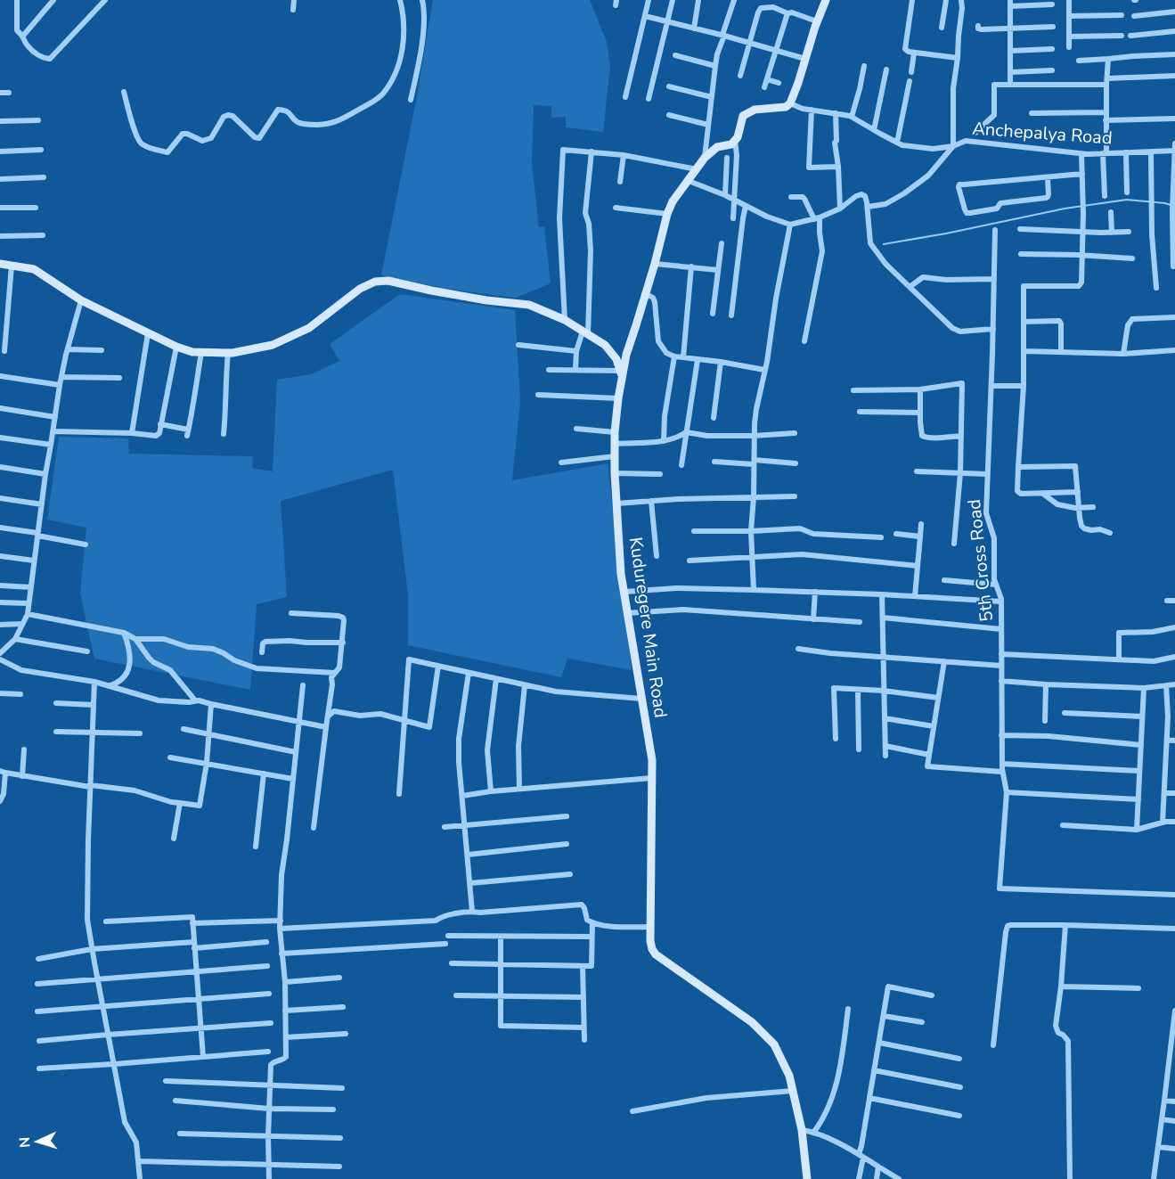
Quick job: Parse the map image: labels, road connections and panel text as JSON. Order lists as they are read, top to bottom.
{
  "streets": {
    "street": ["Anchepalya Road", "5th Cross Road", "Kuduregere Main Road"]
  },
  "north": "left"
}
